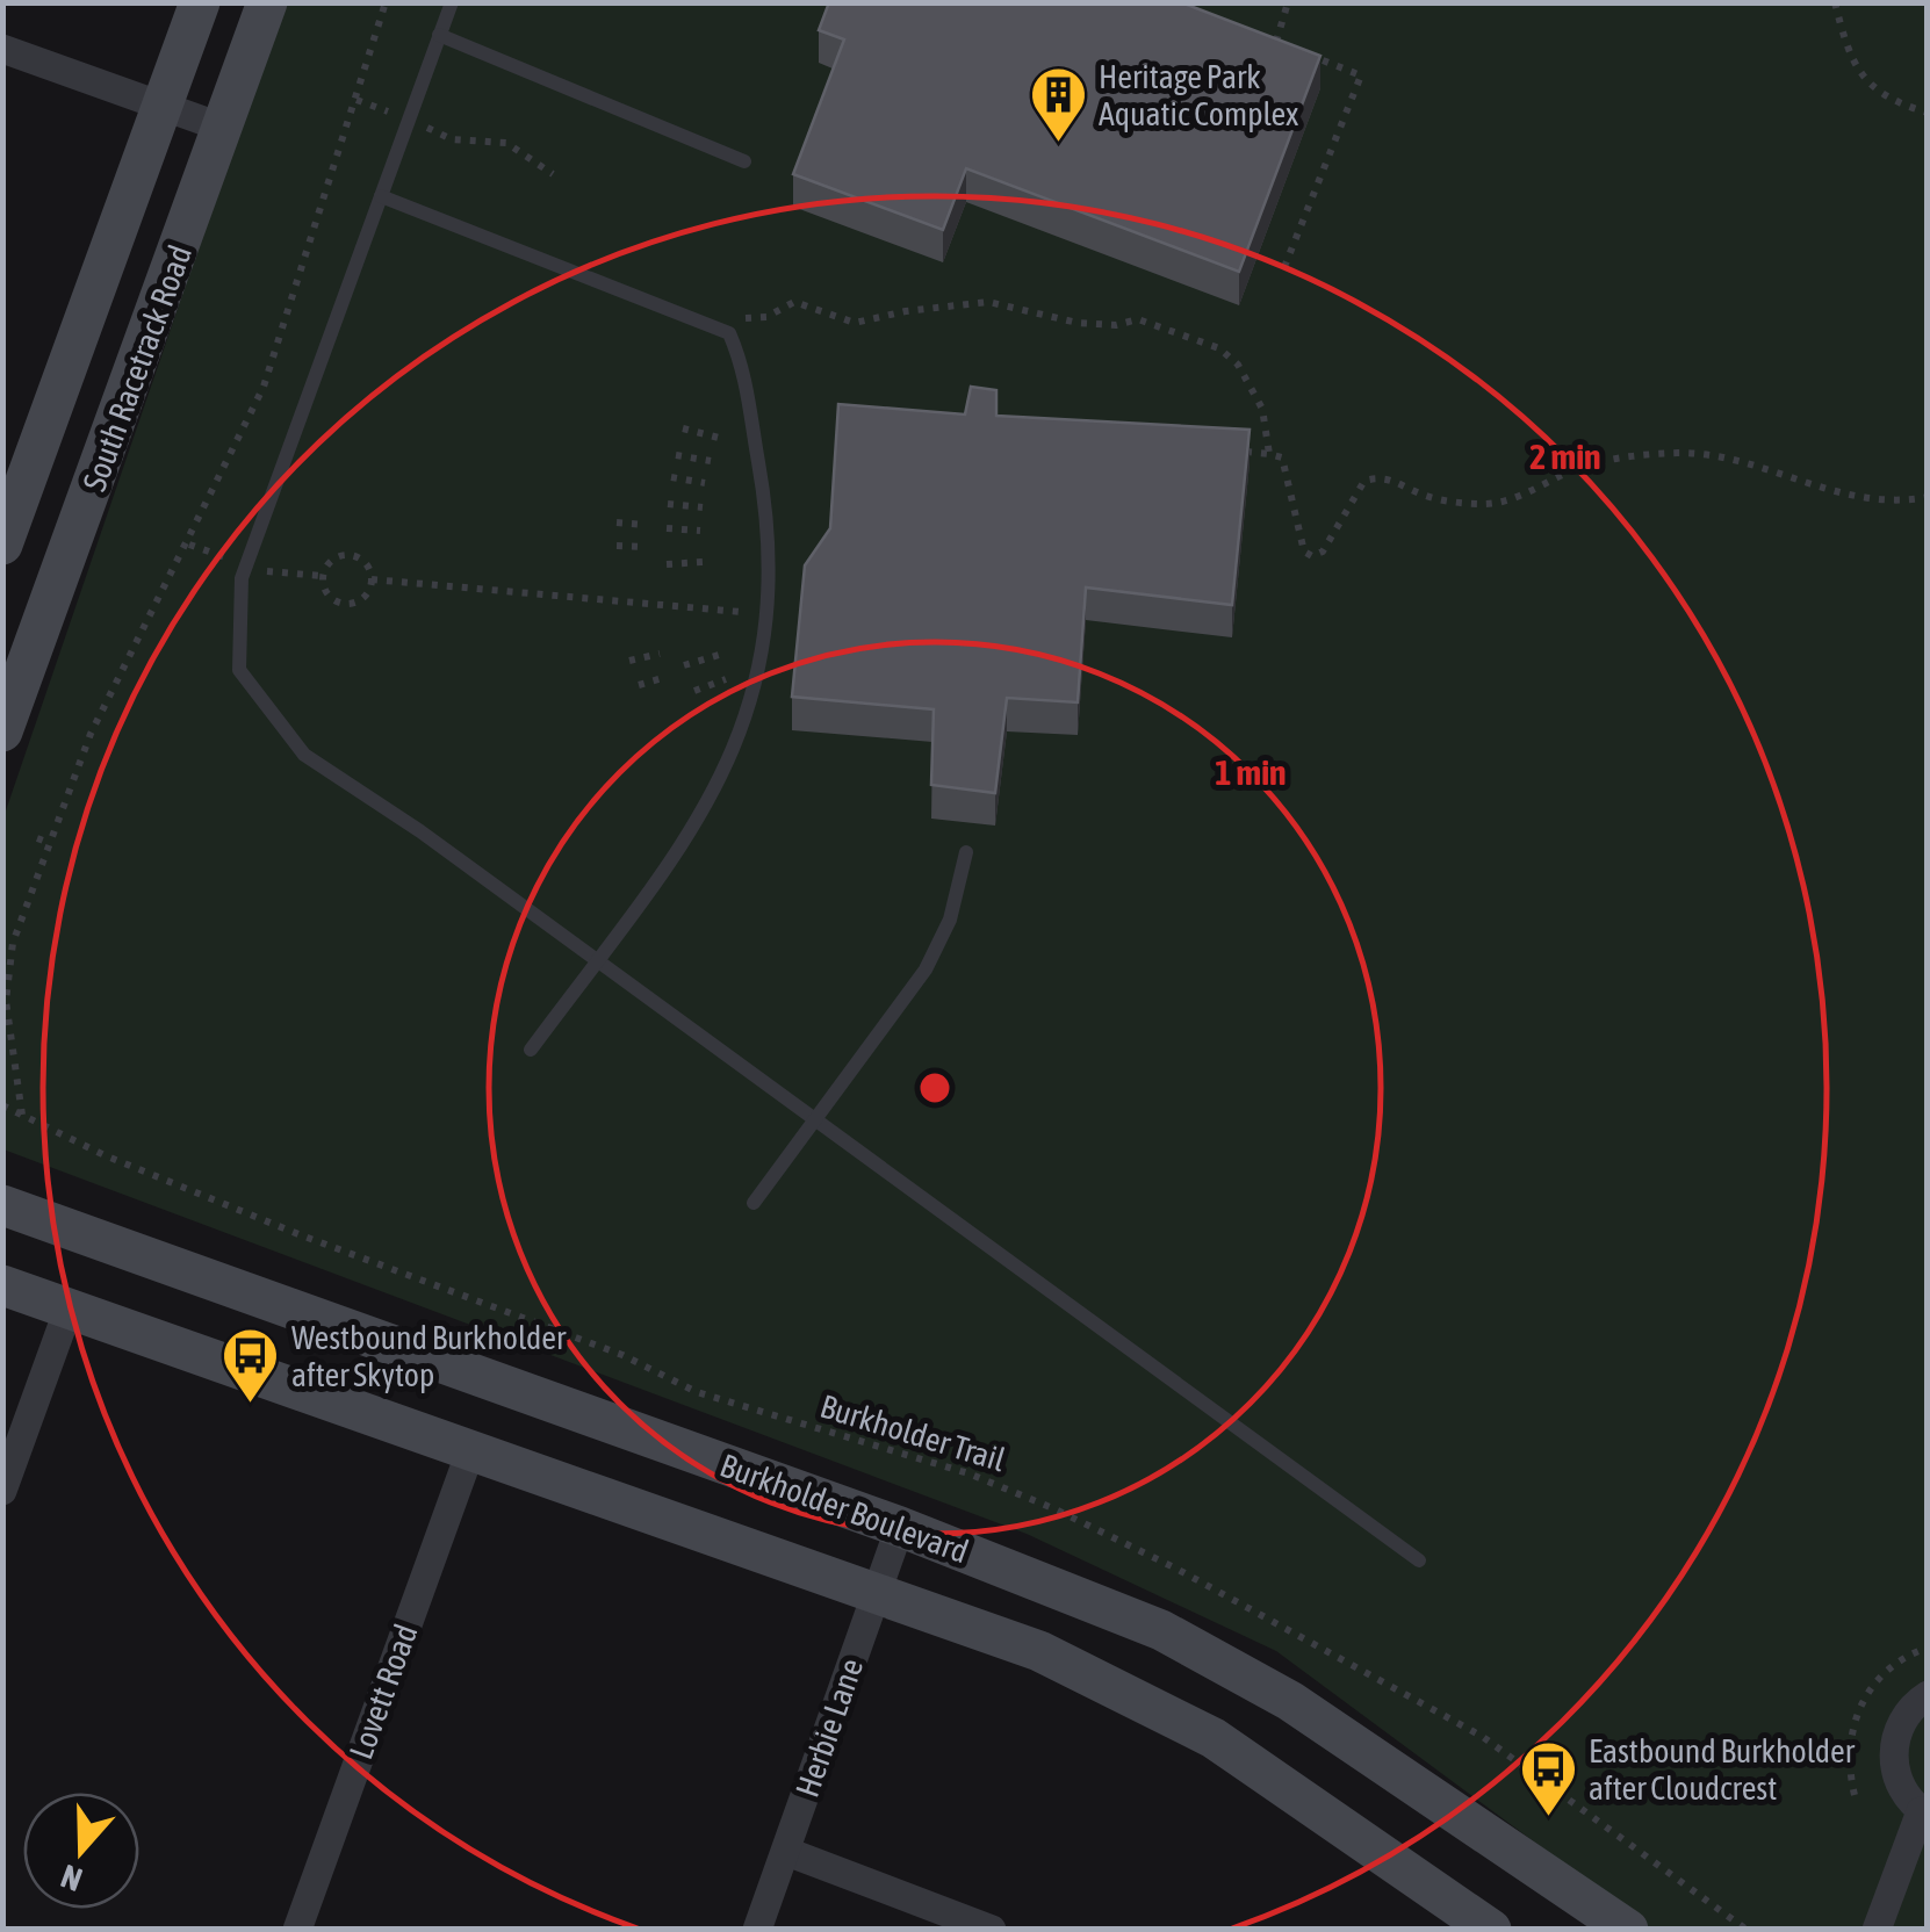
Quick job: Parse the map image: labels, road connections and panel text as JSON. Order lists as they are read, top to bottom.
{
  "streets": {
    "main road": ["South Racetrack Road", "Burkholder Boulevard"],
    "street": ["Lovett Road", "Herbie Lane"],
    "path": ["Burkholder Trail"]
  },
  "crossings": [
    ["Burkholder Boulevard", "Lovett Road"],
    ["Burkholder Boulevard", "Herbie Lane"]
  ],
  "places": {
    "building": ["Heritage Park Aquatic Complex"],
    "bus stop": ["Westbound Burkholder after Skytop", "Eastbound Burkholder after Cloudcrest"]
  },
  "north": "bottom",
  "rings": ["2 min", "1 min"]
}
